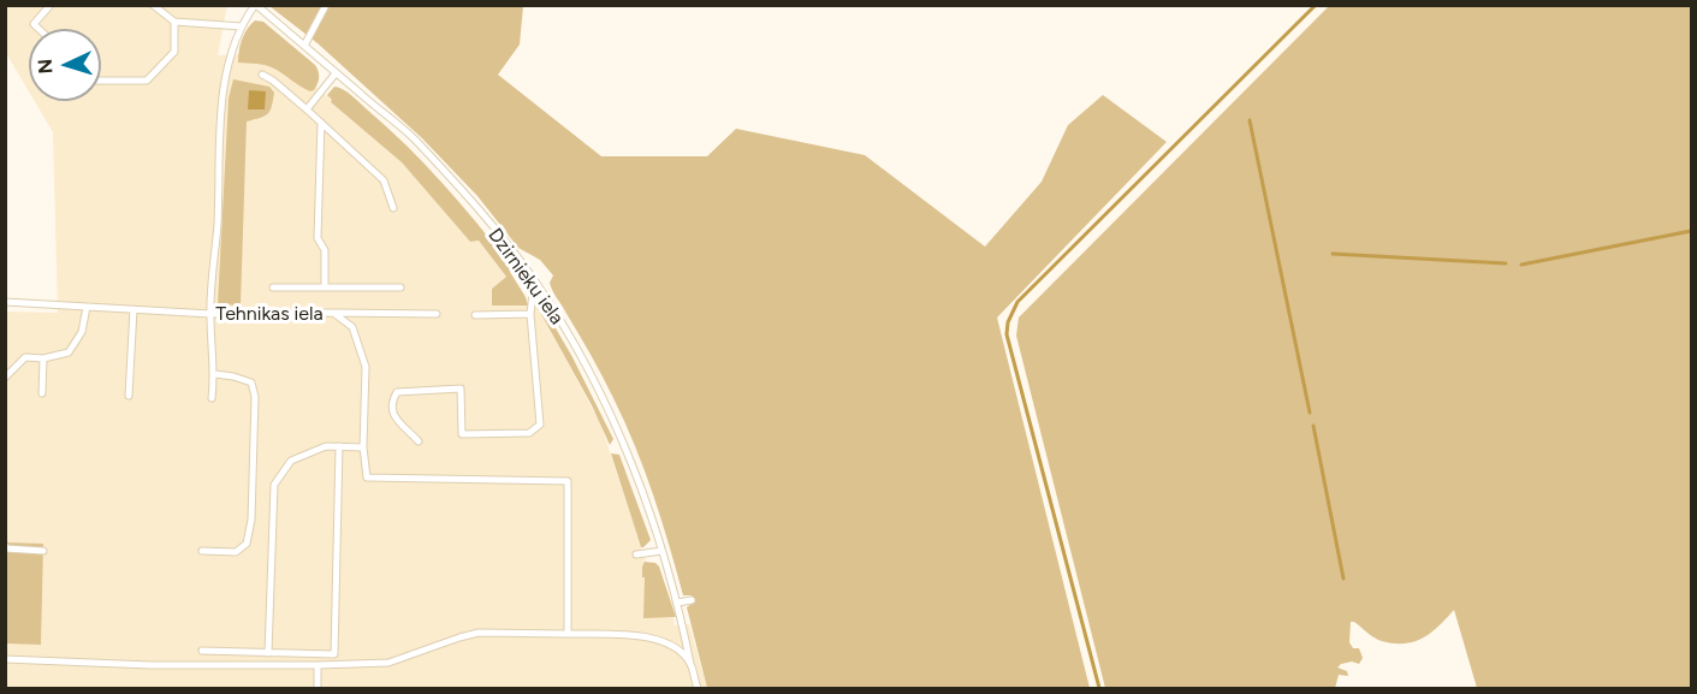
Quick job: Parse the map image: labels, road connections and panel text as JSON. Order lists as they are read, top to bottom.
{
  "streets": {
    "lane": ["Dzirnieku iela", "Tehnikas iela"]
  },
  "north": "left"
}
